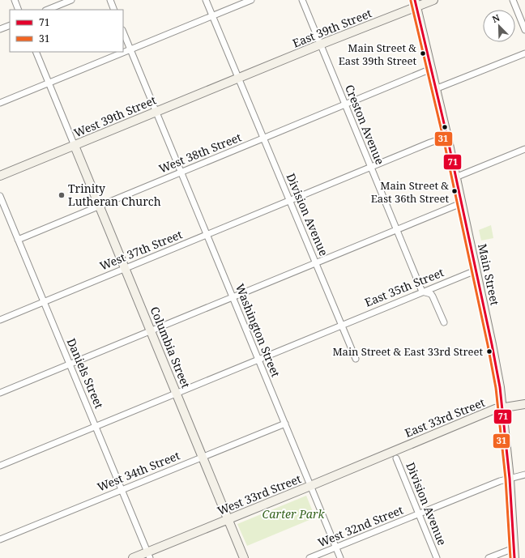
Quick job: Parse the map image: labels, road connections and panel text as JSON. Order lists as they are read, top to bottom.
{
  "streets": {
    "street": [
      "East 39th Street",
      "West 39th Street",
      "Creston Avenue",
      "West 38th Street",
      "Division Avenue",
      "West 37th Street",
      "Main Street",
      "East 35th Street",
      "Washington Street",
      "Columbia Street",
      "Daniels Street",
      "East 33rd Street",
      "West 34th Street",
      "West 33rd Street",
      "West 32nd Street"
    ]
  },
  "crossings": [
    ["East 39th Street", "West 39th Street"],
    ["East 39th Street", "Creston Avenue"],
    ["East 39th Street", "Division Avenue"],
    ["East 39th Street", "Main Street"],
    ["West 39th Street", "Division Avenue"],
    ["West 39th Street", "Washington Street"],
    ["West 39th Street", "Columbia Street"],
    ["Creston Avenue", "West 38th Street"],
    ["Creston Avenue", "West 37th Street"],
    ["Creston Avenue", "East 35th Street"],
    ["West 38th Street", "Division Avenue"],
    ["West 38th Street", "Main Street"],
    ["West 38th Street", "Washington Street"],
    ["West 38th Street", "Columbia Street"],
    ["West 38th Street", "Daniels Street"],
    ["Division Avenue", "West 37th Street"],
    ["Division Avenue", "East 35th Street"],
    ["Division Avenue", "East 33rd Street"],
    ["Division Avenue", "West 33rd Street"],
    ["Division Avenue", "West 32nd Street"],
    ["West 37th Street", "Main Street"],
    ["West 37th Street", "Washington Street"],
    ["West 37th Street", "Columbia Street"],
    ["West 37th Street", "Daniels Street"],
    ["Main Street", "East 35th Street"],
    ["Main Street", "East 33rd Street"],
    ["Main Street", "West 32nd Street"],
    ["East 35th Street", "Washington Street"],
    ["East 35th Street", "Columbia Street"],
    ["East 35th Street", "Daniels Street"],
    ["Washington Street", "West 34th Street"],
    ["Washington Street", "West 33rd Street"],
    ["Washington Street", "West 32nd Street"],
    ["Columbia Street", "West 34th Street"],
    ["Columbia Street", "West 33rd Street"],
    ["Daniels Street", "West 34th Street"],
    ["Daniels Street", "West 33rd Street"],
    ["East 33rd Street", "West 33rd Street"]
  ],
  "parks": ["Carter Park"],
  "places": [
    "Main Street & East 39th Street",
    "Main Street & East 36th Street",
    "Trinity Lutheran Church",
    "Main Street & East 33rd Street"
  ],
  "lines": ["transit line 71", "transit line 31"],
  "legend": ["71", "31"],
  "north": "top left"
}
